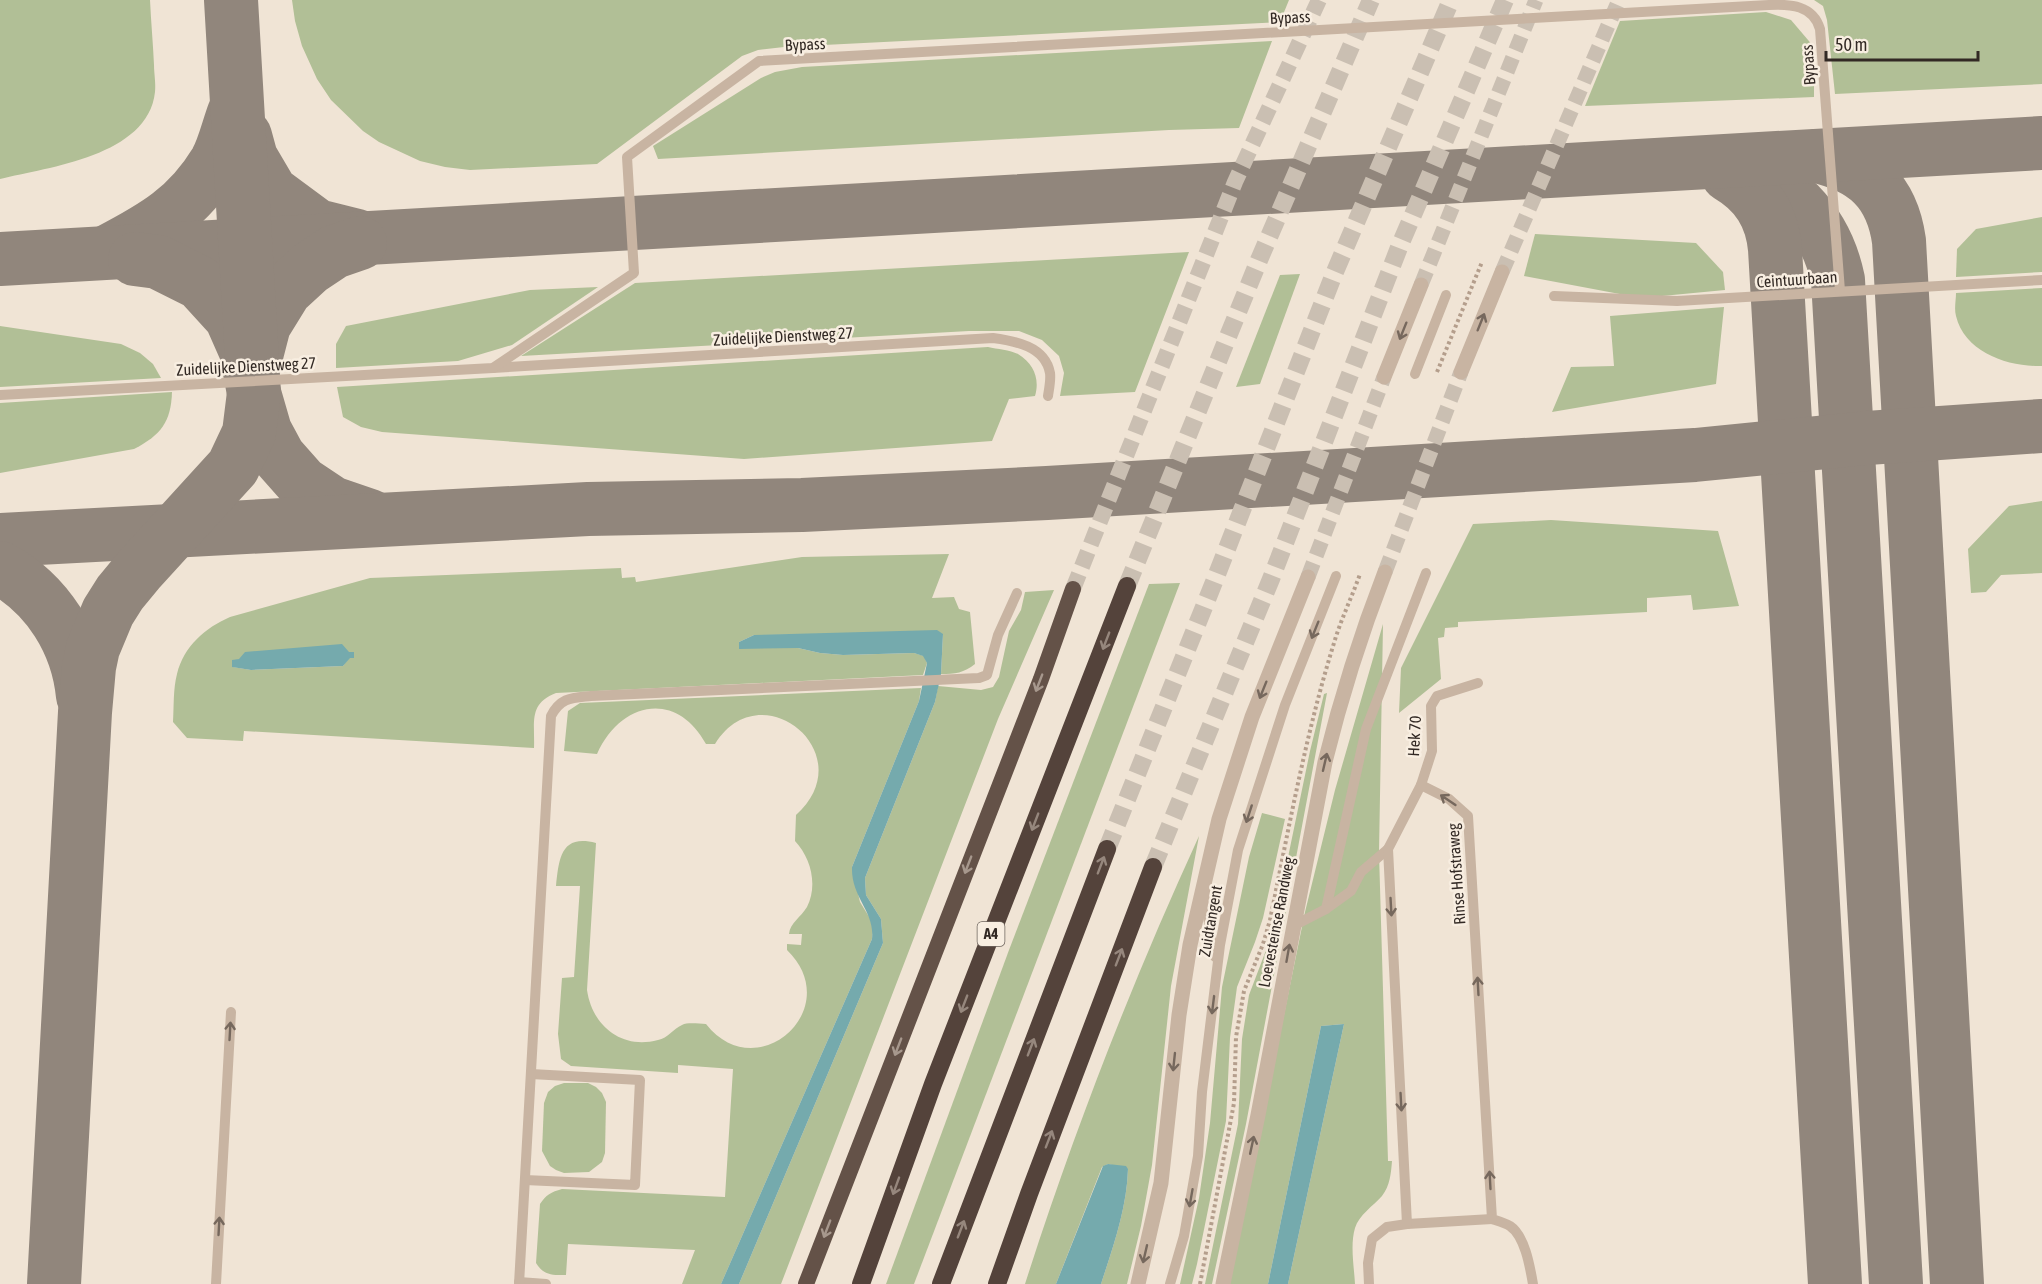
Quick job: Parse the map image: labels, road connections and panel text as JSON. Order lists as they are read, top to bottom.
{
  "streets": {
    "highway": ["A4"],
    "street": ["Loevesteinse Randweg"],
    "lane": [
      "Bypass",
      "Ceintuurbaan",
      "Zuidelijke Dienstweg 27",
      "Hek 70",
      "Rinse Hofstraweg",
      "Zuidtangent"
    ]
  },
  "crossings": [
    ["Bypass", "Ceintuurbaan"],
    ["Bypass", "Zuidelijke Dienstweg 27"],
    ["Hek 70", "Rinse Hofstraweg"]
  ],
  "scale_bar": "50 m"
}
